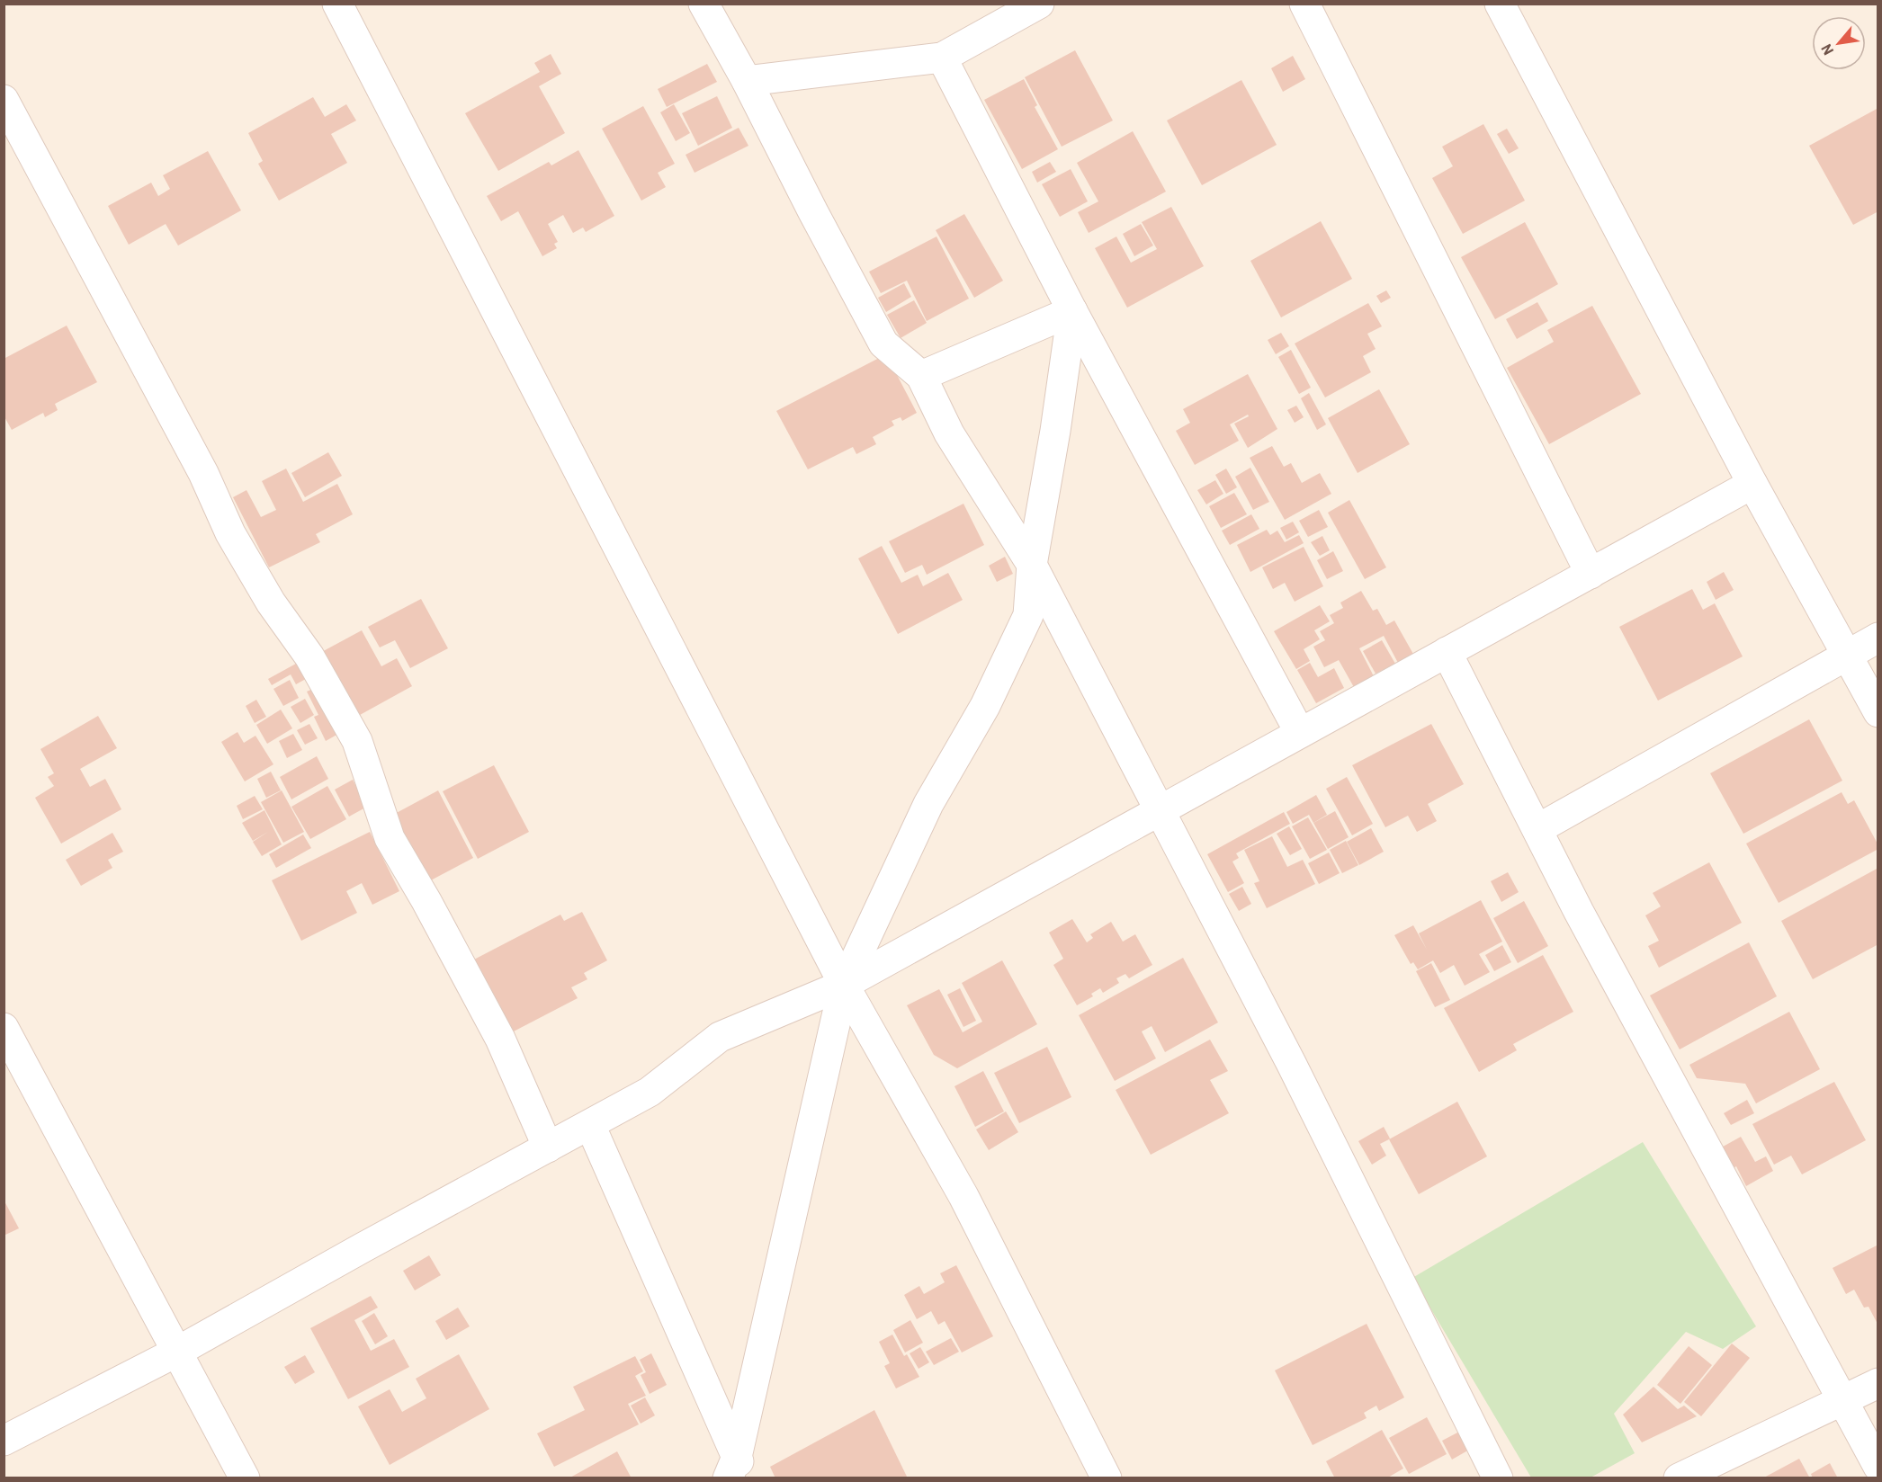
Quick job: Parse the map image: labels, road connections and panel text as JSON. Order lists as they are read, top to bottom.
{
  "north": "bottom left"
}
